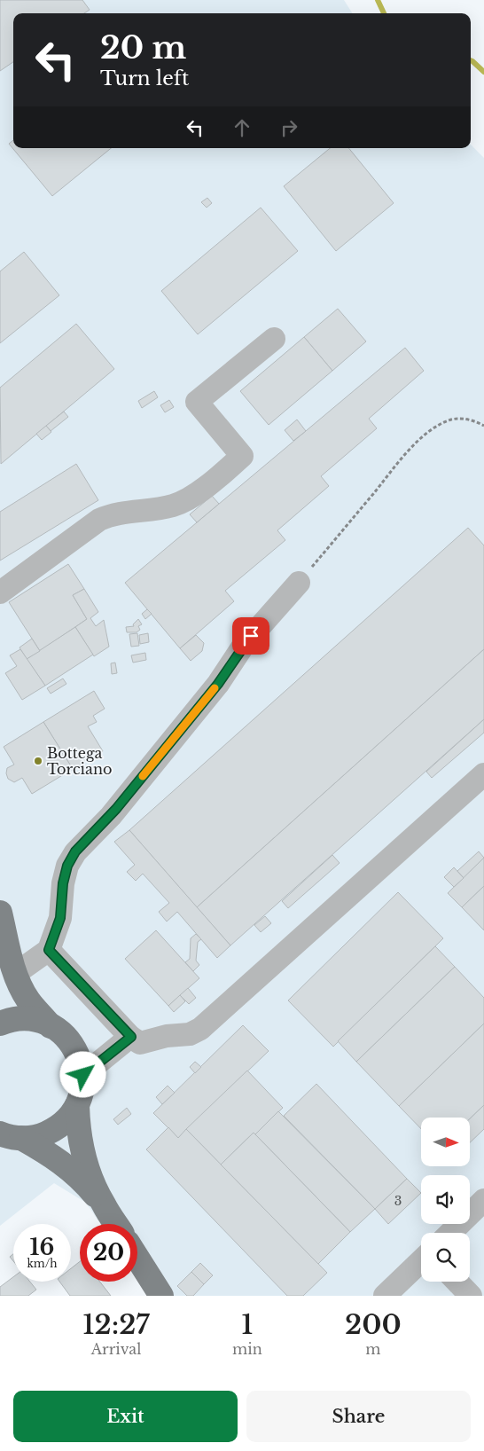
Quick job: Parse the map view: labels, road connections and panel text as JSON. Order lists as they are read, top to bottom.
{
  "places": ["Bottega Torciano"],
  "house_numbers": ["3"],
  "north": "right",
  "page": {
    "turn": ["20 m", "Turn left"],
    "speed": "16 km/h",
    "limit": "20",
    "eta": [
      "12:27",
      "Arrival",
      "1",
      "min",
      "200",
      "m"
    ],
    "buttons": ["Exit", "Share"]
  }
}
